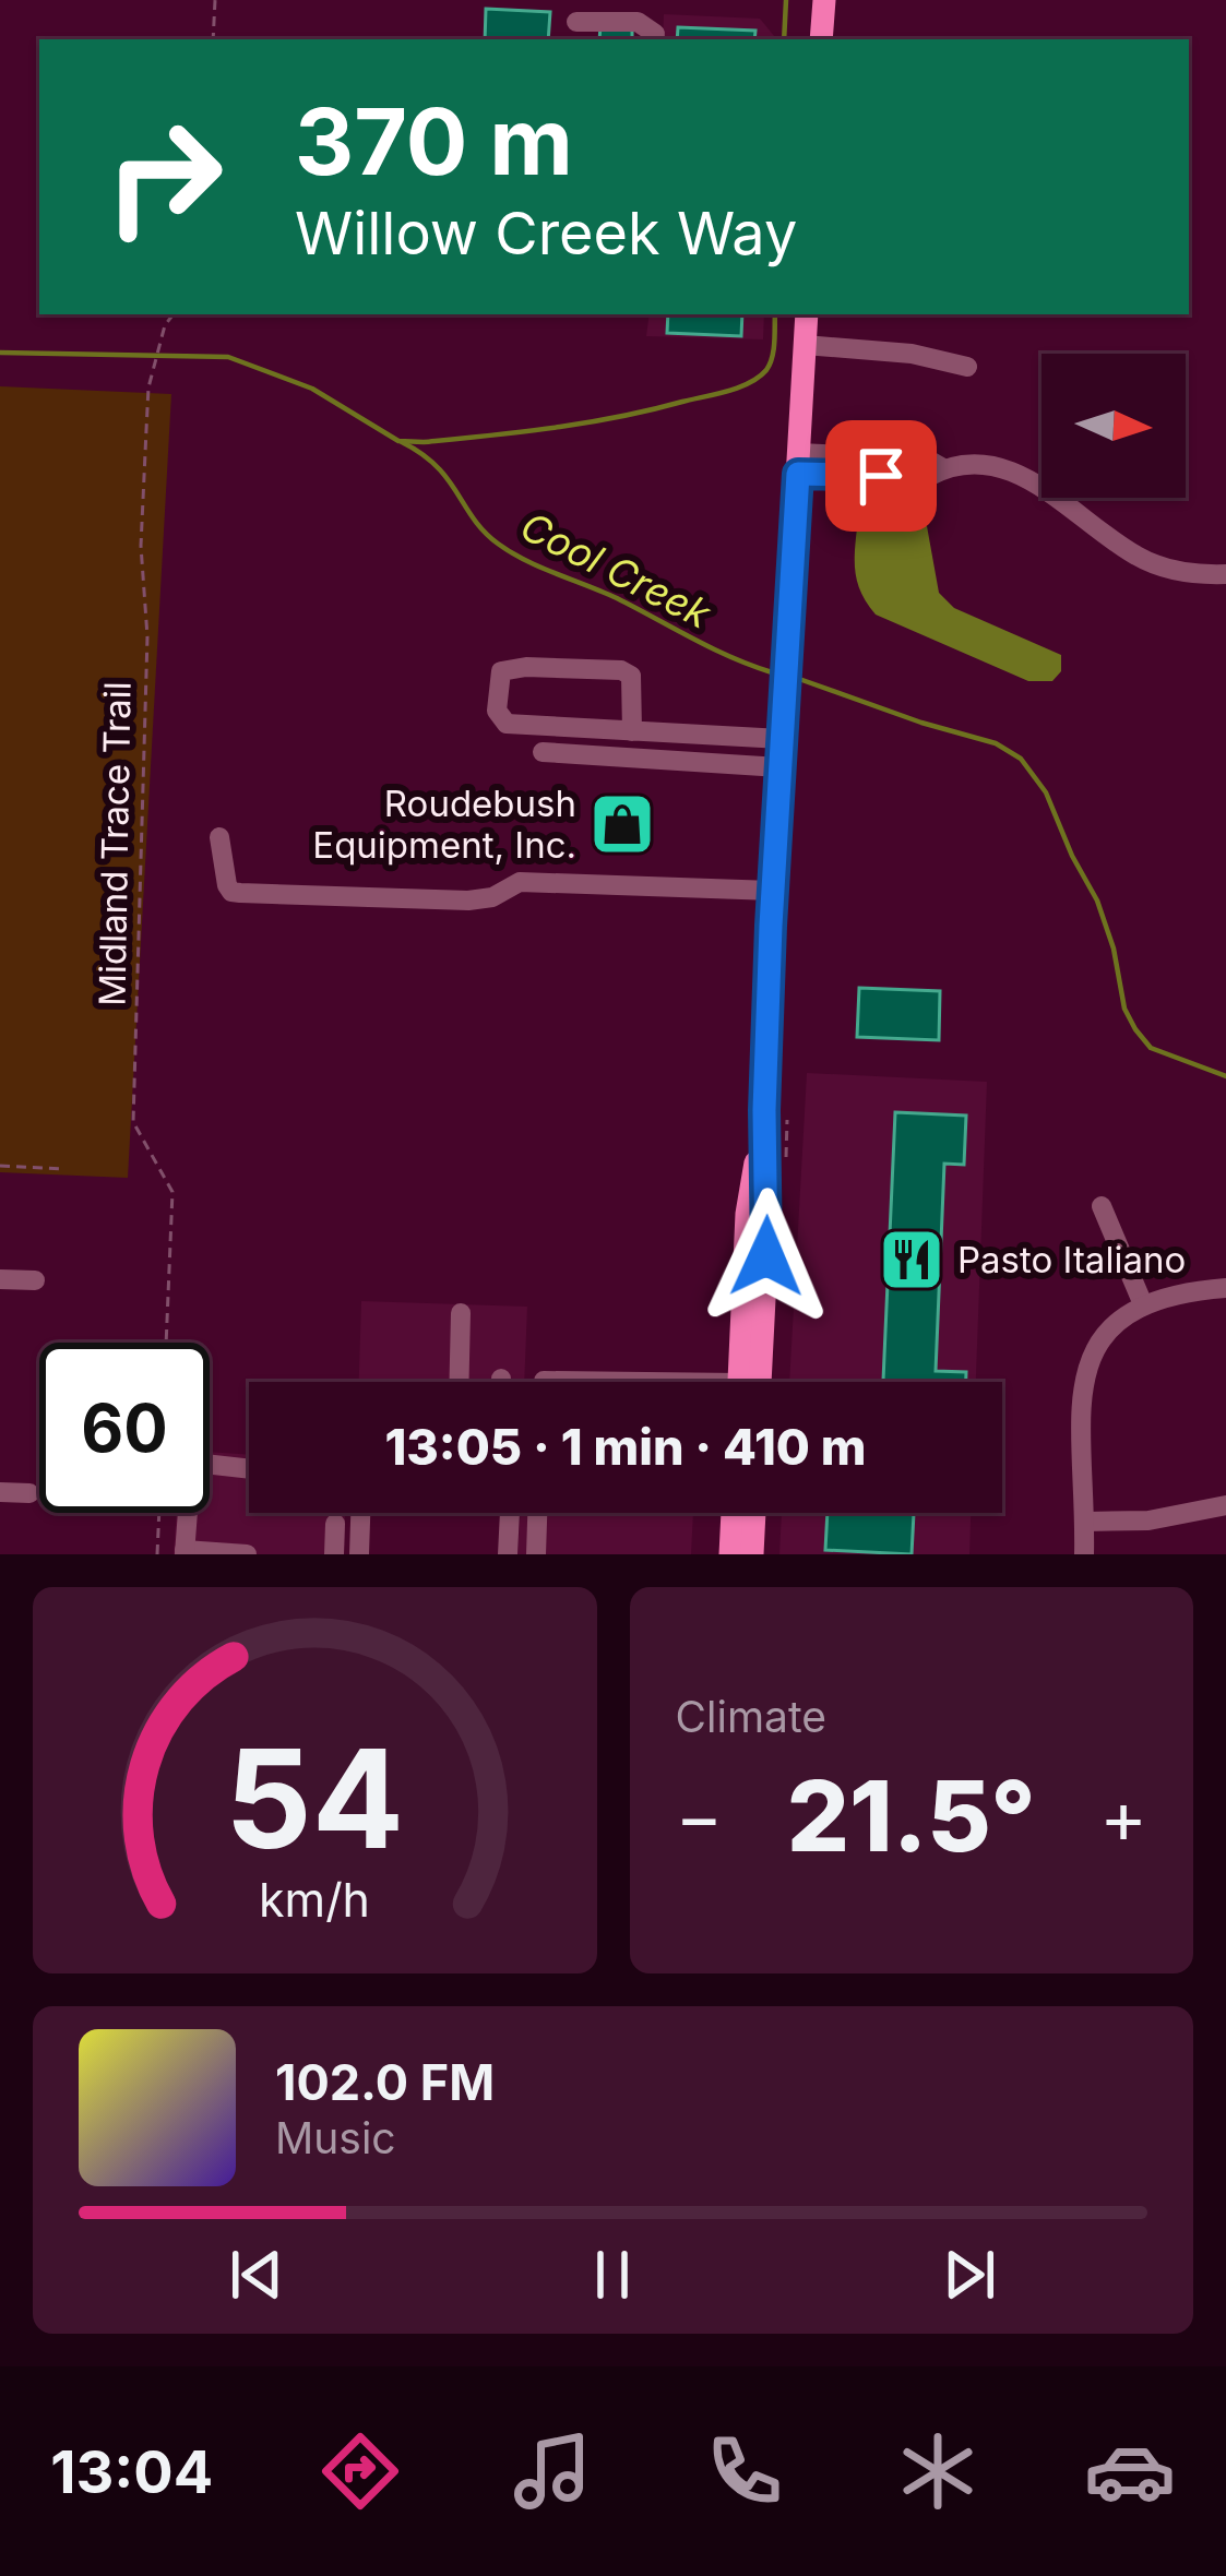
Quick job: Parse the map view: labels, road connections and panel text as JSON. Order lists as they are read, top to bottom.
{
  "streets": {
    "path": ["Midland Trace Trail"]
  },
  "water": ["Cool Creek"],
  "places": {
    "shop": ["Roudebush Equipment, Inc."],
    "restaurant": ["Pasto Italiano"]
  },
  "north": "right",
  "page": {
    "turn": ["370 m", "Willow Creek Way"],
    "limit": "60",
    "trip": "13:05 · 1 min · 410 m",
    "tile": "Climate",
    "heat": ["−", "21.5°", "+"],
    "song": ["102.0 FM", "Music"],
    "tabs": "13:04",
    "gauge": ["54", "km/h"]
  }
}
